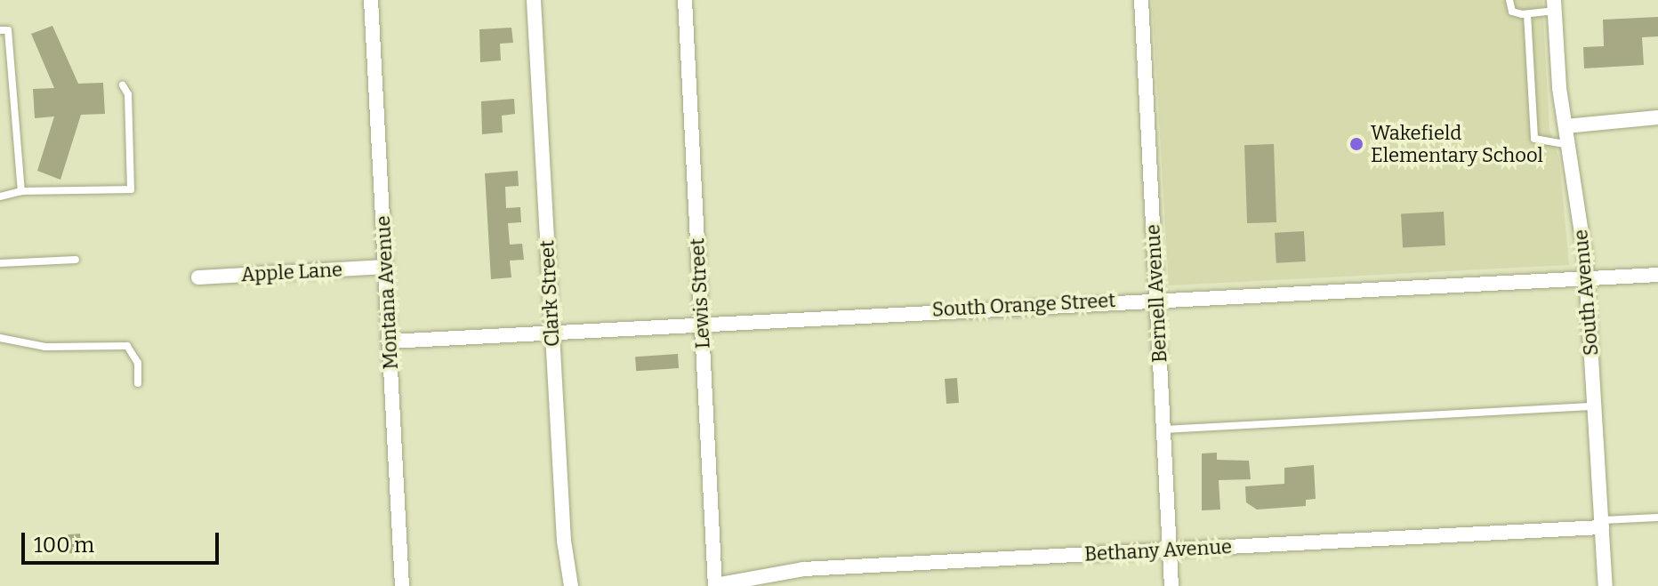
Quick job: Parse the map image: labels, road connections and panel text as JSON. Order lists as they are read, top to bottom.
{
  "streets": {
    "street": [
      "Apple Lane",
      "Montana Avenue",
      "South Avenue",
      "Clark Street",
      "Lewis Street",
      "Bernell Avenue",
      "South Orange Street",
      "Bethany Avenue"
    ]
  },
  "crossings": [
    ["Apple Lane", "Montana Avenue"],
    ["Montana Avenue", "South Orange Street"],
    ["South Avenue", "South Orange Street"],
    ["South Avenue", "Bethany Avenue"],
    ["Clark Street", "South Orange Street"],
    ["Lewis Street", "South Orange Street"],
    ["Lewis Street", "Bethany Avenue"],
    ["Bernell Avenue", "South Orange Street"],
    ["Bernell Avenue", "Bethany Avenue"]
  ],
  "places": ["Wakefield Elementary School"],
  "scale_bar": "100 m"
}
